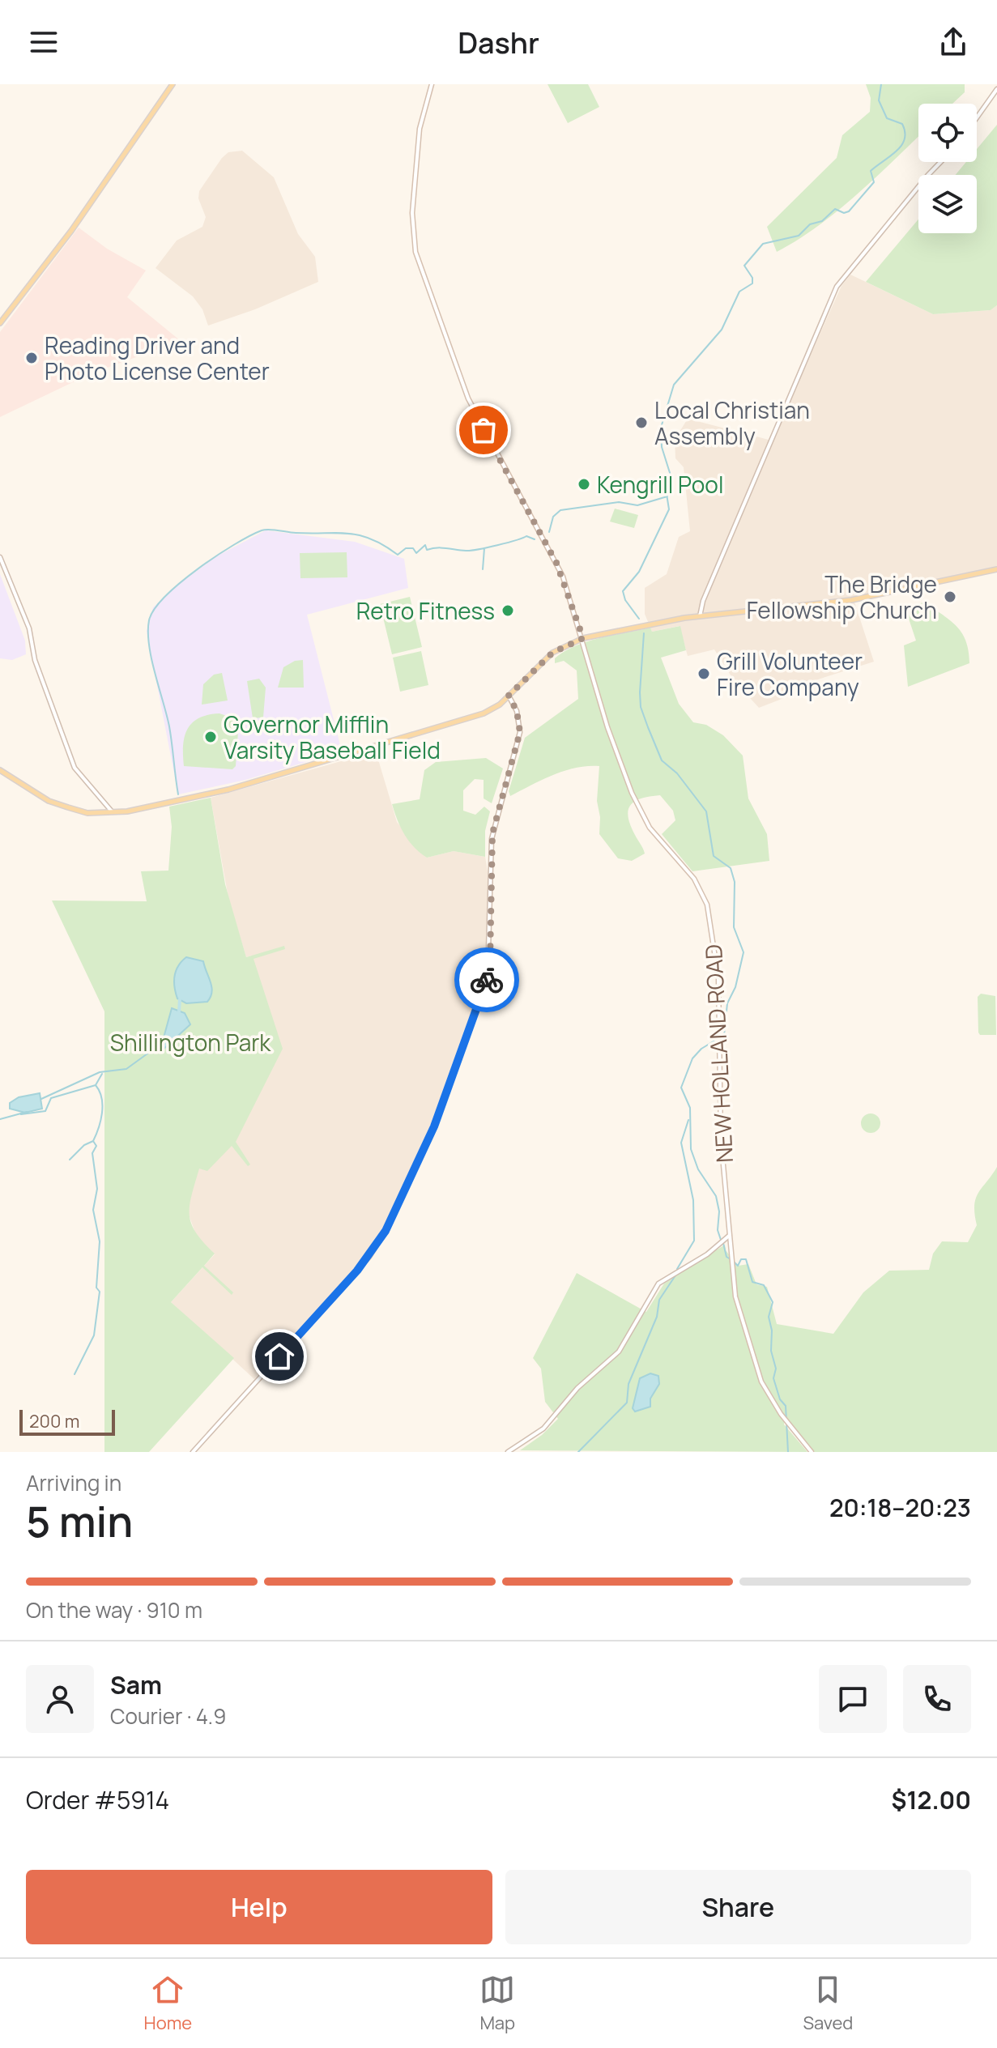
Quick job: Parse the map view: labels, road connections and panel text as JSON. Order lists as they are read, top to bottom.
{
  "streets": {
    "street": ["NEW HOLLAND ROAD"]
  },
  "parks": ["Shillington Park"],
  "places": [
    "Reading Driver and Photo License Center",
    "Local Christian Assembly",
    "Kengrill Pool",
    "The Bridge Fellowship Church",
    "Retro Fitness",
    "Grill Volunteer Fire Company",
    "Governor Mifflin Varsity Baseball Field"
  ],
  "scale_bar": "200 m",
  "page": {
    "header": "Dashr",
    "scale": "200 m",
    "heading": ["5 min", "Arriving in", "20:18–20:23"],
    "panel": [
      "Sam",
      "Courier · 4.9",
      "Order #5914",
      "$12.00"
    ],
    "bar": "On the way · 910 m",
    "buttons": ["Help", "Share"],
    "tabs": ["Home", "Map", "Saved"]
  }
}
